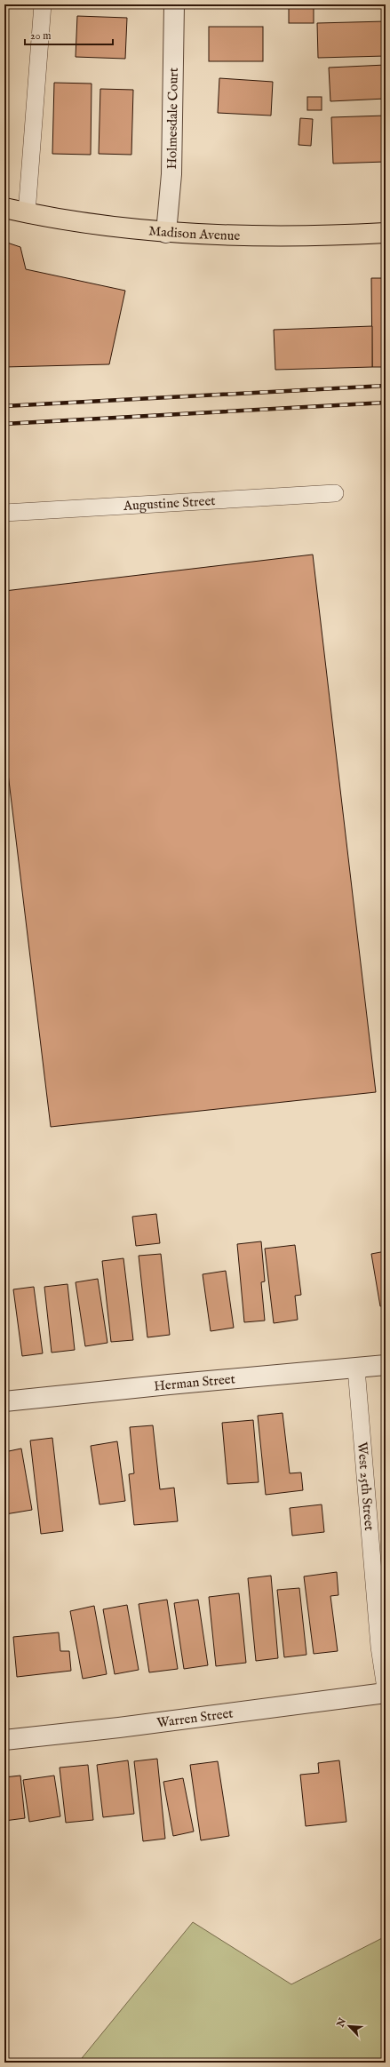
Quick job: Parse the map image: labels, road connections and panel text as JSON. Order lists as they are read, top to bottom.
{
  "streets": {
    "main road": ["Madison Avenue"],
    "street": ["Holmesdale Court", "Herman Street", "Warren Street"],
    "lane": ["Augustine Street", "West 25th Street"]
  },
  "crossings": [
    ["Holmesdale Court", "Madison Avenue"],
    ["Herman Street", "West 25th Street"]
  ],
  "scale_bar": "20 m",
  "north": "top left"
}
